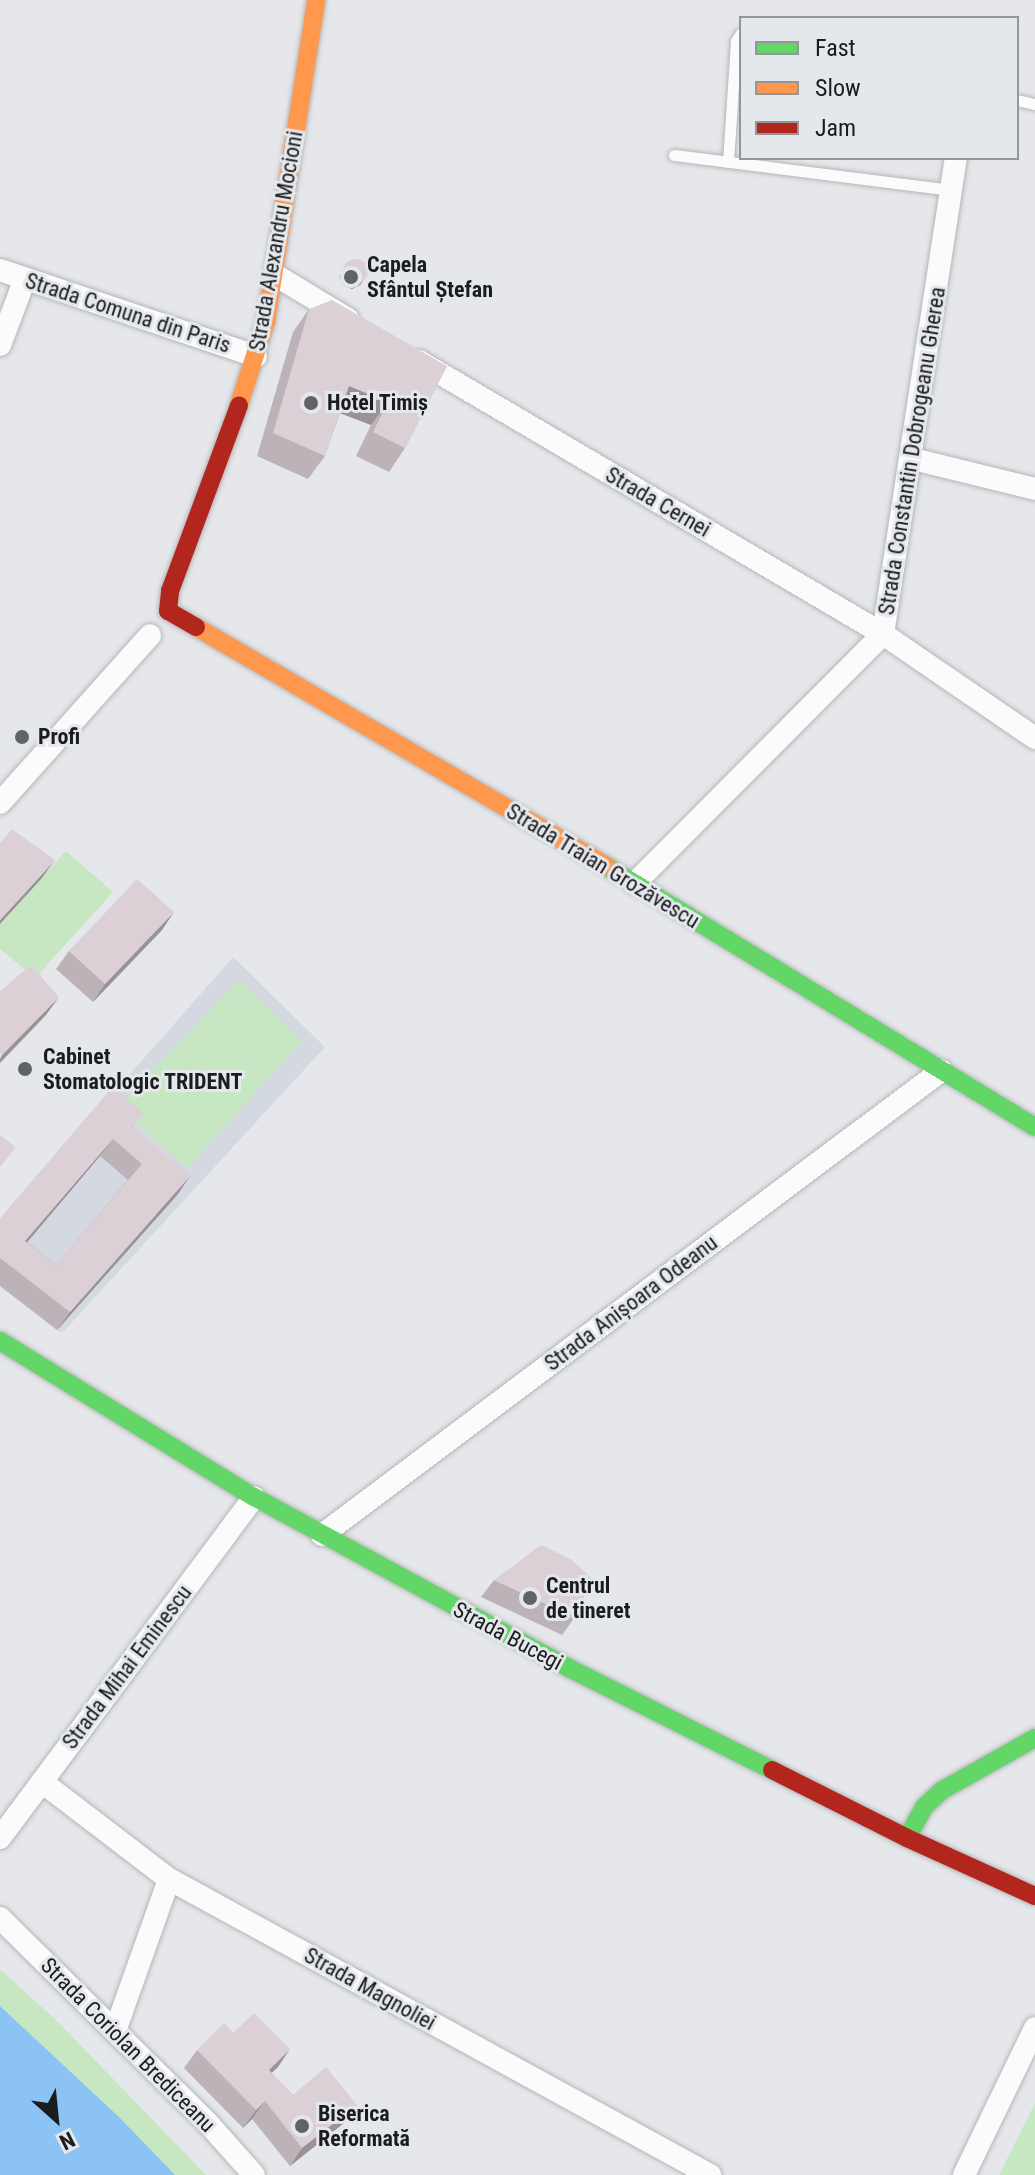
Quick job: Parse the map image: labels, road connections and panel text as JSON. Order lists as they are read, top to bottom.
{
  "streets": {
    "street": [
      "Strada Alexandru Mocioni",
      "Strada Comuna din Paris",
      "Strada Constantin Dobrogeanu Gherea",
      "Strada Cernei",
      "Strada Traian Grozăvescu",
      "Strada Anișoara Odeanu",
      "Strada Bucegi",
      "Strada Mihai Eminescu",
      "Strada Magnoliei",
      "Strada Coriolan Brediceanu"
    ]
  },
  "crossings": [
    ["Strada Alexandru Mocioni", "Strada Comuna din Paris"],
    ["Strada Alexandru Mocioni", "Strada Traian Grozăvescu"],
    ["Strada Constantin Dobrogeanu Gherea", "Strada Cernei"],
    ["Strada Constantin Dobrogeanu Gherea", "Strada Traian Grozăvescu"],
    ["Strada Traian Grozăvescu", "Strada Anișoara Odeanu"],
    ["Strada Anișoara Odeanu", "Strada Bucegi"],
    ["Strada Bucegi", "Strada Mihai Eminescu"],
    ["Strada Mihai Eminescu", "Strada Magnoliei"]
  ],
  "places": [
    "Capela Sfântul Ștefan",
    "Hotel Timiș",
    "Profi",
    "Cabinet Stomatologic TRIDENT",
    "Centrul de tineret",
    "Biserica Reformată"
  ],
  "legend": ["Fast", "Slow", "Jam"],
  "north": "bottom right"
}
